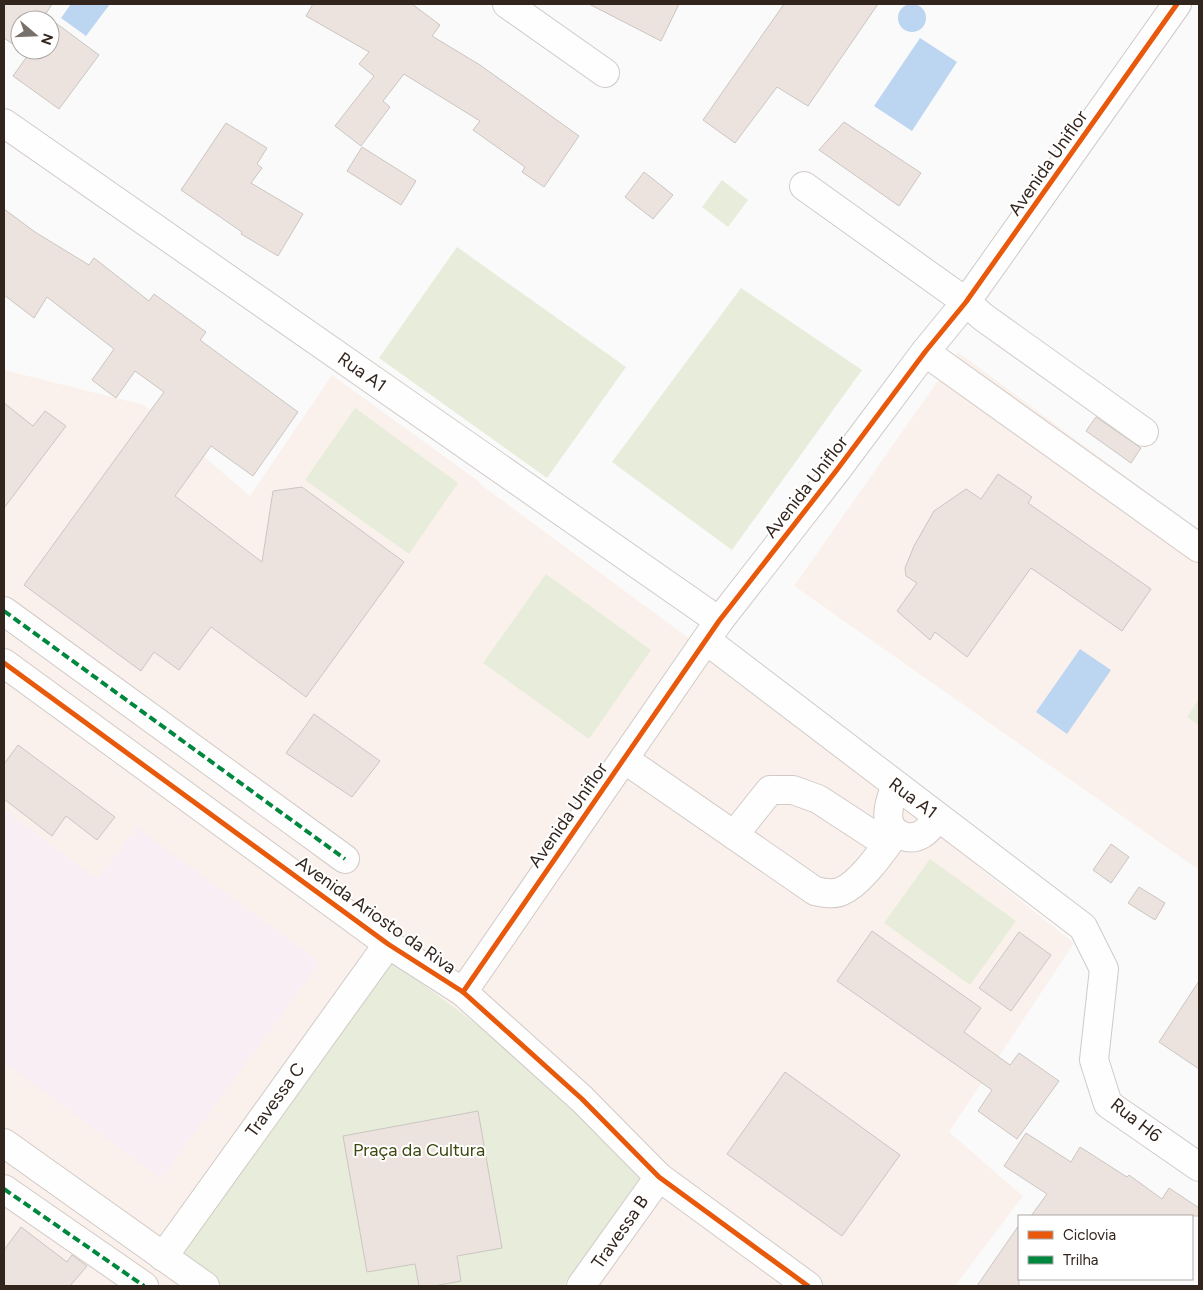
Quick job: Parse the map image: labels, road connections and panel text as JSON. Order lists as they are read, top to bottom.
{
  "streets": {
    "street": [
      "Avenida Uniflor",
      "Rua A1",
      "Avenida Ariosto da Riva",
      "Travessa C",
      "Rua H6",
      "Travessa B"
    ]
  },
  "crossings": [
    ["Avenida Uniflor", "Rua A1"],
    ["Avenida Uniflor", "Avenida Ariosto da Riva"],
    ["Rua A1", "Rua H6"],
    ["Avenida Ariosto da Riva", "Travessa C"],
    ["Avenida Ariosto da Riva", "Travessa B"]
  ],
  "parks": ["Praça da Cultura"],
  "legend": ["Ciclovia", "Trilha"],
  "north": "right"
}
